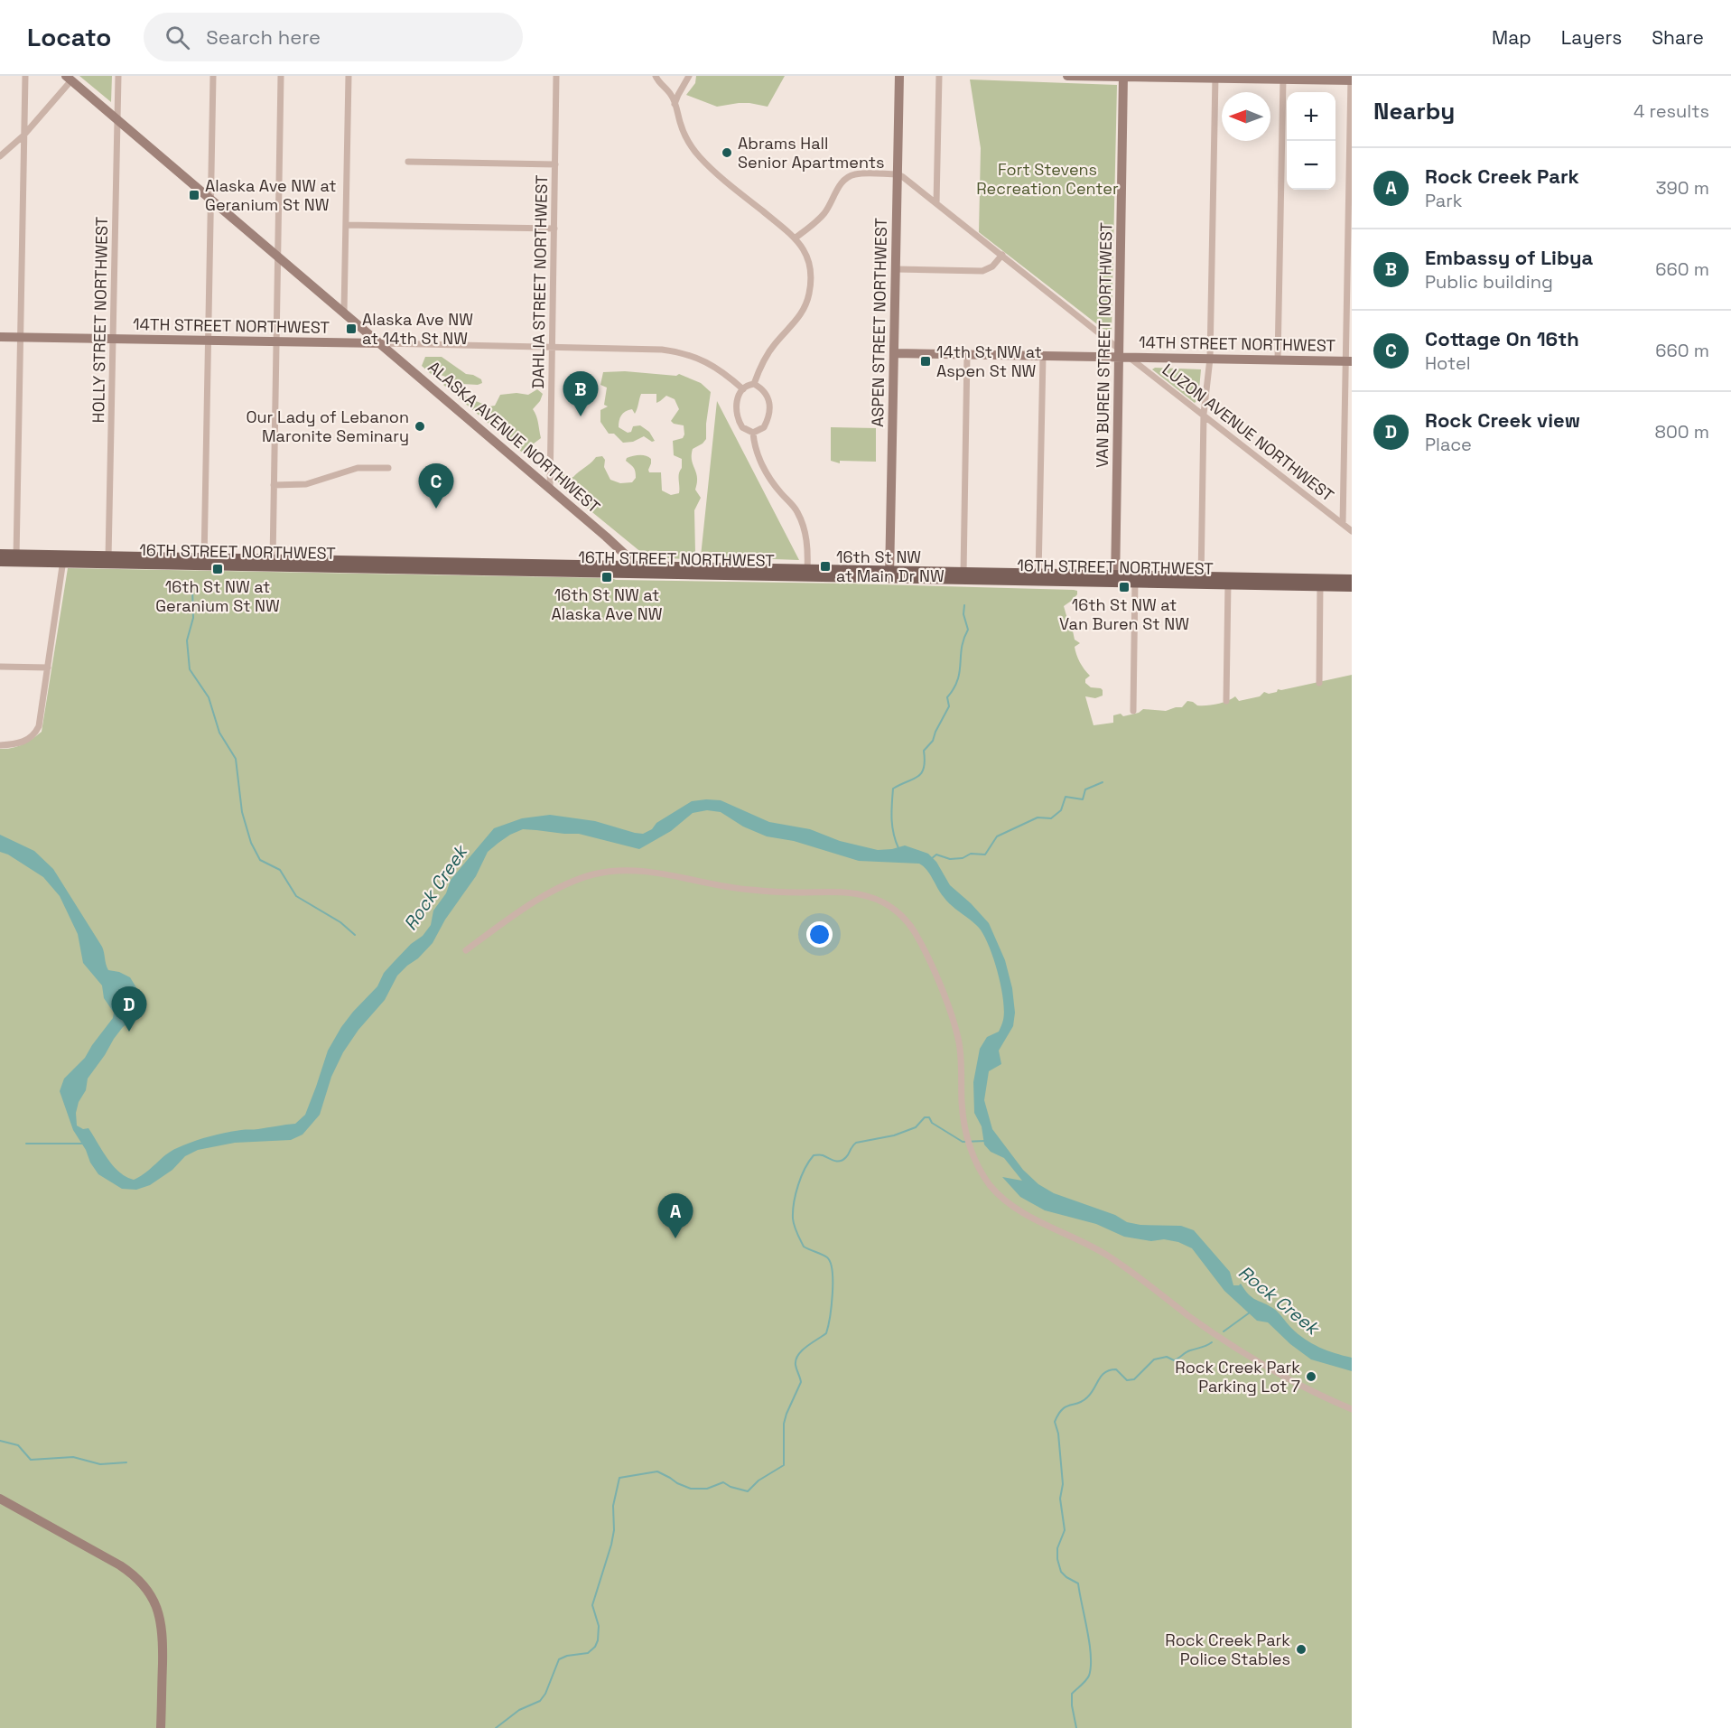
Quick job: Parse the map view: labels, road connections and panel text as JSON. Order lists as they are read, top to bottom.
{
  "streets": {
    "main road": ["16TH STREET NORTHWEST"],
    "street": [
      "DAHLIA STREET NORTHWEST",
      "HOLLY STREET NORTHWEST",
      "ASPEN STREET NORTHWEST",
      "14TH STREET NORTHWEST",
      "VAN BUREN STREET NORTHWEST",
      "LUZON AVENUE NORTHWEST",
      "ALASKA AVENUE NORTHWEST"
    ]
  },
  "crossings": [
    ["DAHLIA STREET NORTHWEST", "14TH STREET NORTHWEST"],
    ["DAHLIA STREET NORTHWEST", "ALASKA AVENUE NORTHWEST"],
    ["HOLLY STREET NORTHWEST", "14TH STREET NORTHWEST"],
    ["HOLLY STREET NORTHWEST", "ALASKA AVENUE NORTHWEST"],
    ["HOLLY STREET NORTHWEST", "16TH STREET NORTHWEST"],
    ["ASPEN STREET NORTHWEST", "14TH STREET NORTHWEST"],
    ["ASPEN STREET NORTHWEST", "LUZON AVENUE NORTHWEST"],
    ["ASPEN STREET NORTHWEST", "16TH STREET NORTHWEST"],
    ["14TH STREET NORTHWEST", "VAN BUREN STREET NORTHWEST"],
    ["14TH STREET NORTHWEST", "LUZON AVENUE NORTHWEST"],
    ["14TH STREET NORTHWEST", "ALASKA AVENUE NORTHWEST"],
    ["VAN BUREN STREET NORTHWEST", "LUZON AVENUE NORTHWEST"],
    ["VAN BUREN STREET NORTHWEST", "16TH STREET NORTHWEST"],
    ["ALASKA AVENUE NORTHWEST", "16TH STREET NORTHWEST"]
  ],
  "water": ["Rock Creek"],
  "parks": ["Fort Stevens Recreation Center"],
  "places": {
    "other": [
      "Abrams Hall Senior Apartments",
      "Our Lady of Lebanon Maronite Seminary",
      "Rock Creek Park Parking Lot 7",
      "Rock Creek Park Police Stables"
    ],
    "transit": [
      "Alaska Ave NW at Geranium St NW",
      "Alaska Ave NW at 14th St NW",
      "14th St NW at Aspen St NW",
      "16th St NW at Main Dr NW",
      "16th St NW at Geranium St NW",
      "16th St NW at Alaska Ave NW",
      "16th St NW at Van Buren St NW"
    ]
  },
  "north": "left",
  "page": {
    "header": "Locato",
    "search": "Search here",
    "nav": ["Map", "Layers", "Share"],
    "heading": ["Nearby", "4 results"],
    "map_buttons": ["+", "−"],
    "list": [
      {
        "mark": "A",
        "name": "Rock Creek Park",
        "note": "Park",
        "value": "390 m"
      },
      {
        "mark": "B",
        "name": "Embassy of Libya",
        "note": "Public building",
        "value": "660 m"
      },
      {
        "mark": "C",
        "name": "Cottage On 16th",
        "note": "Hotel",
        "value": "660 m"
      },
      {
        "mark": "D",
        "name": "Rock Creek view",
        "note": "Place",
        "value": "800 m"
      }
    ],
    "pins": [
      "B",
      "C",
      "D",
      "A"
    ]
  }
}
